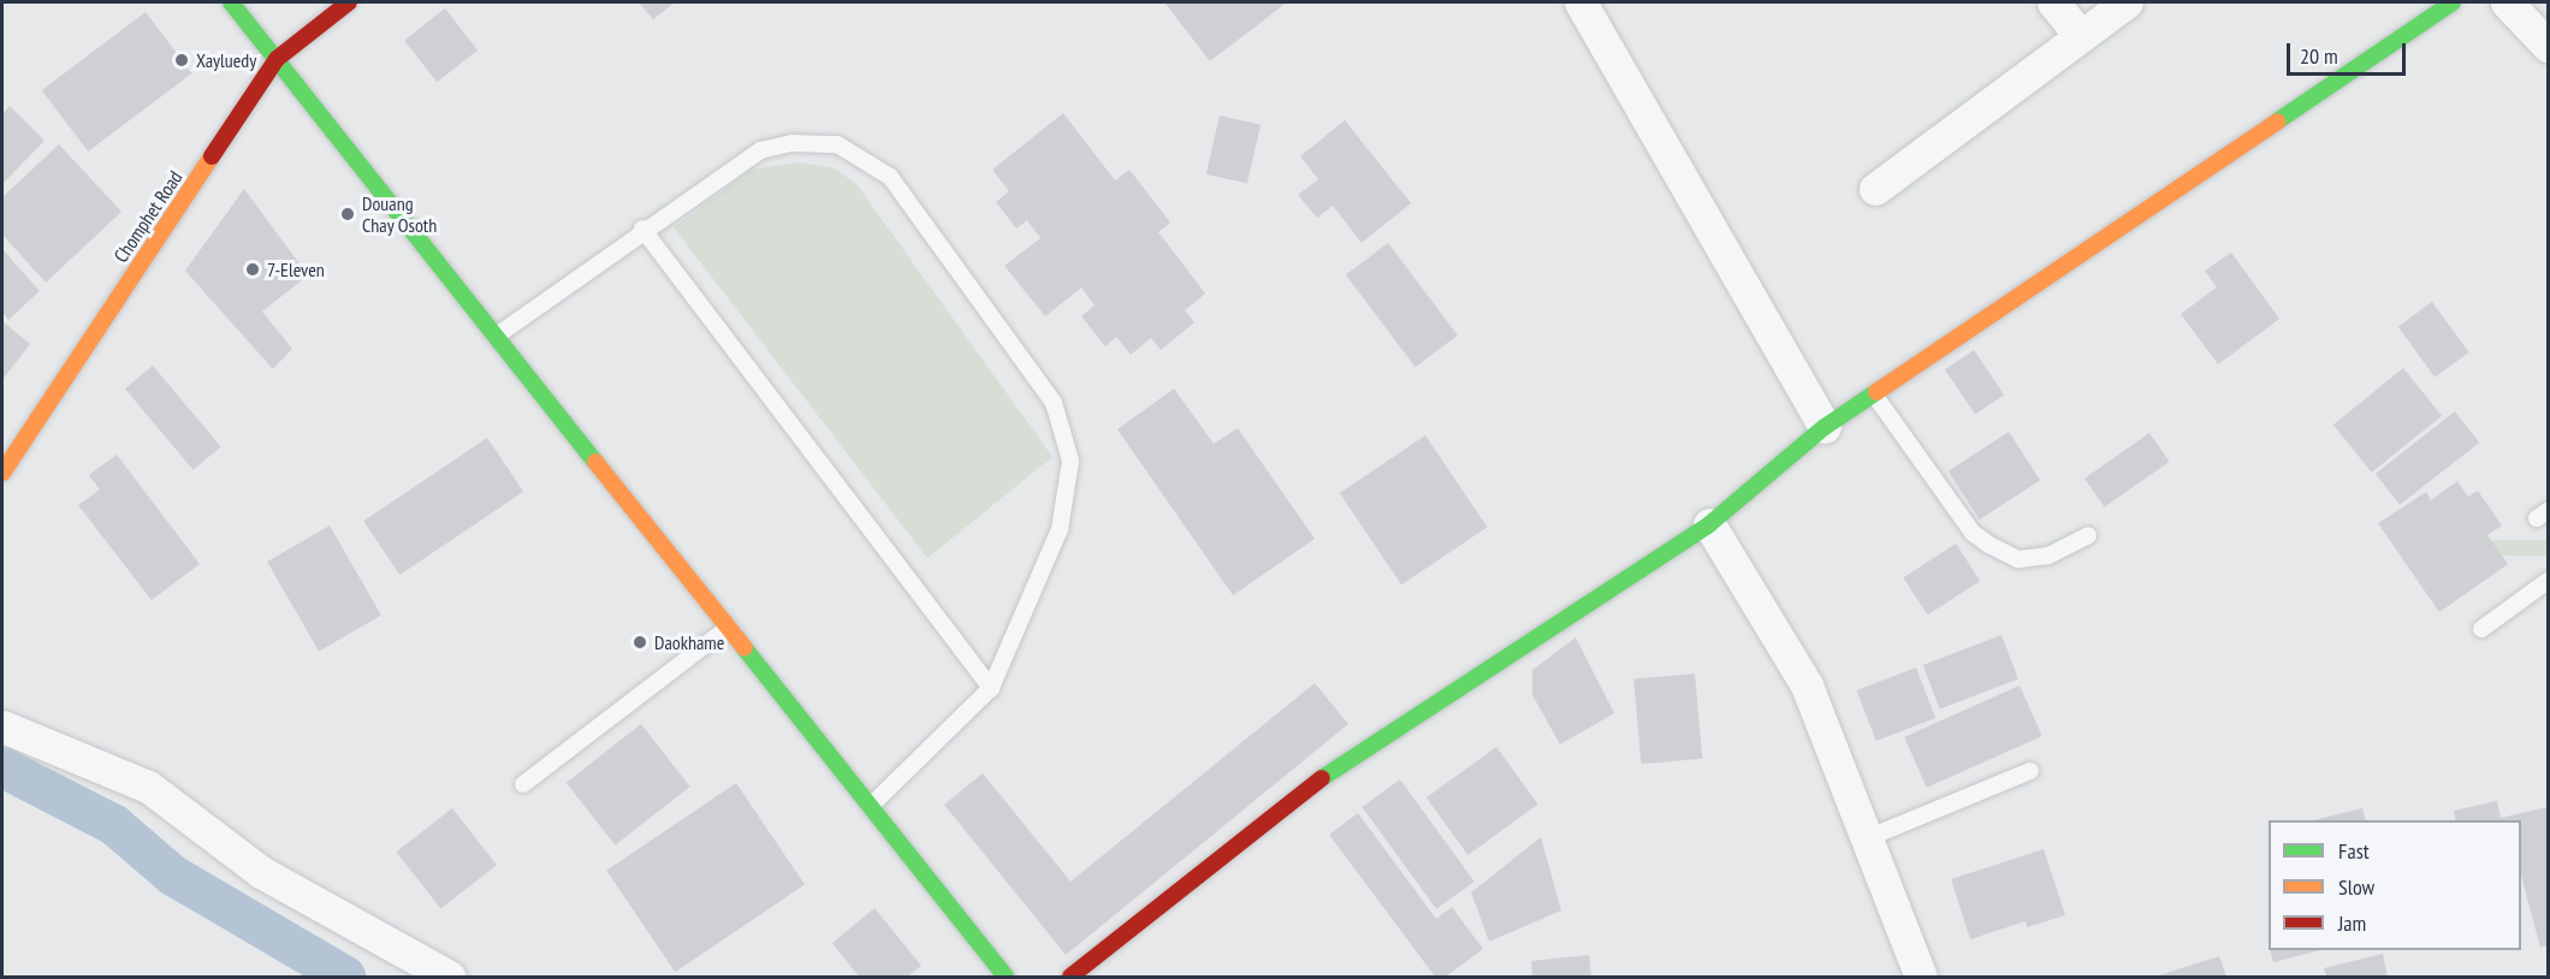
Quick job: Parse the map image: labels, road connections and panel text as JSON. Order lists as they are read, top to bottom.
{
  "streets": {
    "street": ["Chomphet Road"]
  },
  "places": [
    "Xayluedy",
    "Douang Chay Osoth",
    "7-Eleven",
    "Daokhame"
  ],
  "legend": ["Fast", "Slow", "Jam"],
  "scale_bar": "20 m"
}
